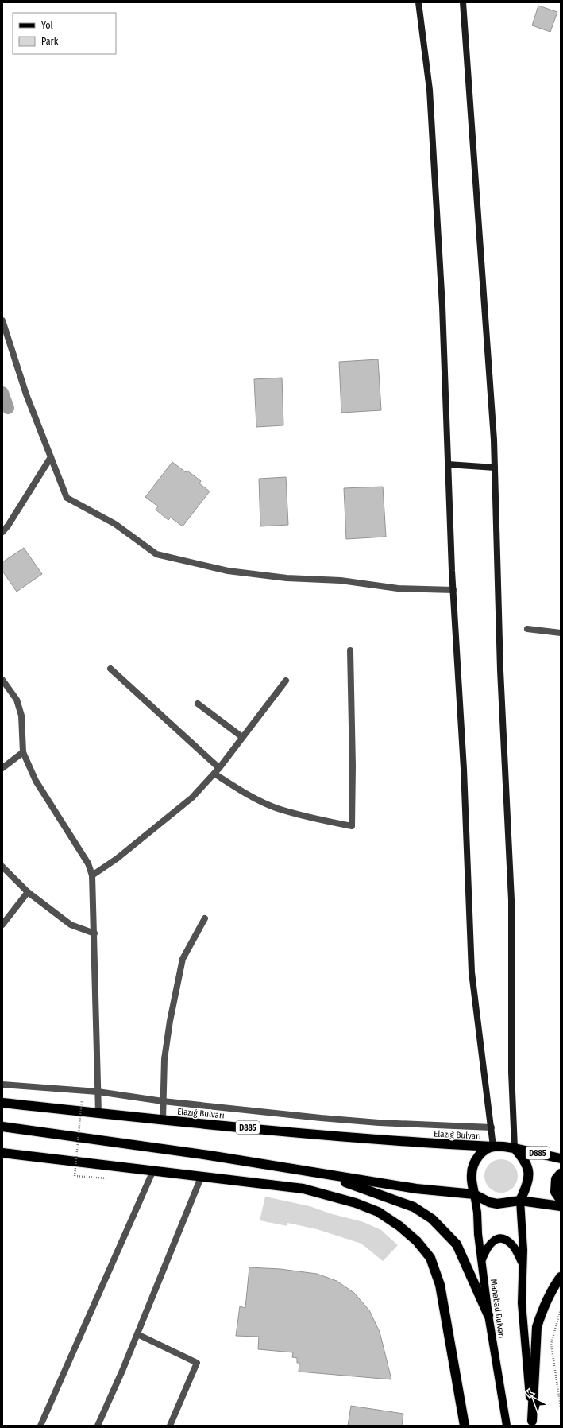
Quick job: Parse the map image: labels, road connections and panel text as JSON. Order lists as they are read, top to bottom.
{
  "streets": {
    "highway": ["Elazığ Bulvarı", "D885"],
    "main road": ["Mahabad Bulvarı"]
  },
  "crossings": [
    ["Elazığ Bulvarı", "D885"],
    ["Elazığ Bulvarı", "Mahabad Bulvarı"],
    ["D885", "Mahabad Bulvarı"]
  ],
  "legend": ["Yol", "Park"],
  "north": "top left"
}
